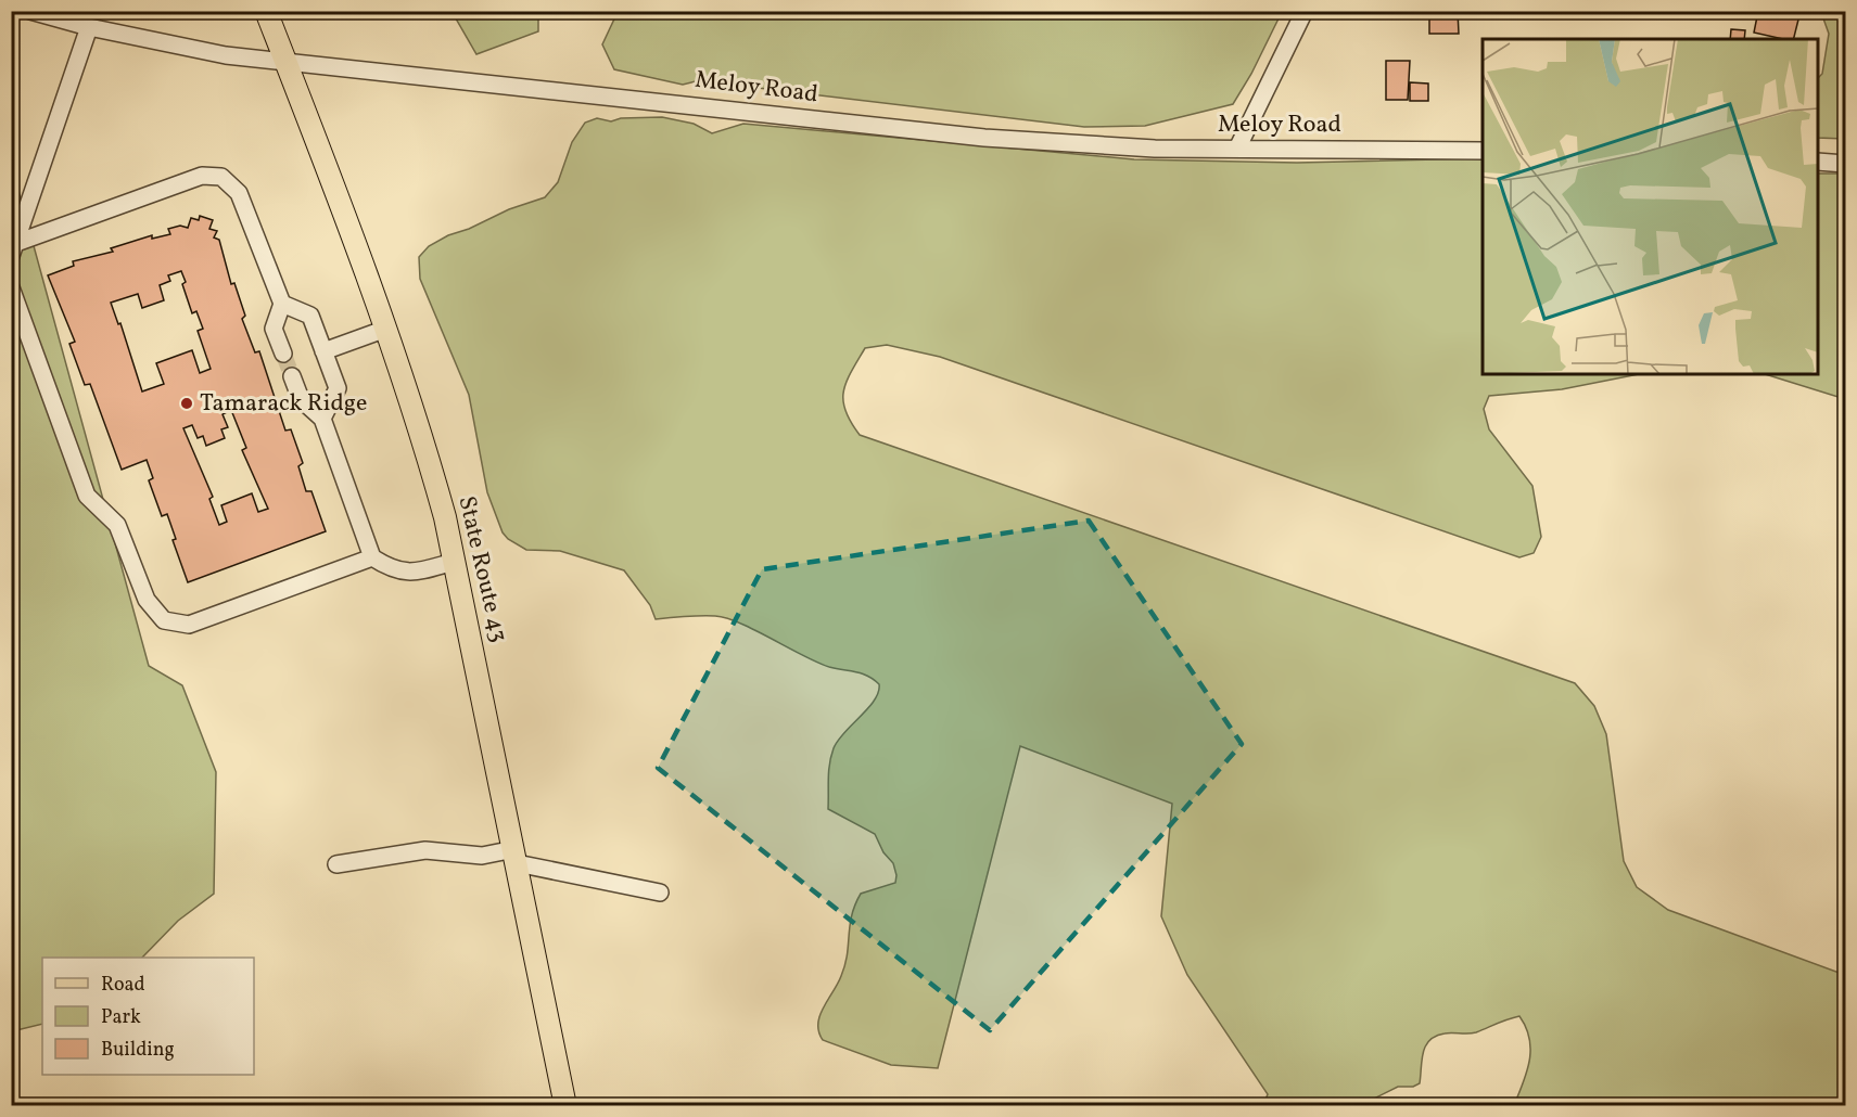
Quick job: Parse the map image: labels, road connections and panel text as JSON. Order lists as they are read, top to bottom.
{
  "streets": {
    "main road": ["State Route 43"],
    "street": ["Meloy Road"]
  },
  "crossings": [
    ["Meloy Road", "State Route 43"]
  ],
  "places": ["Tamarack Ridge"],
  "legend": ["Road", "Park", "Building"]
}
